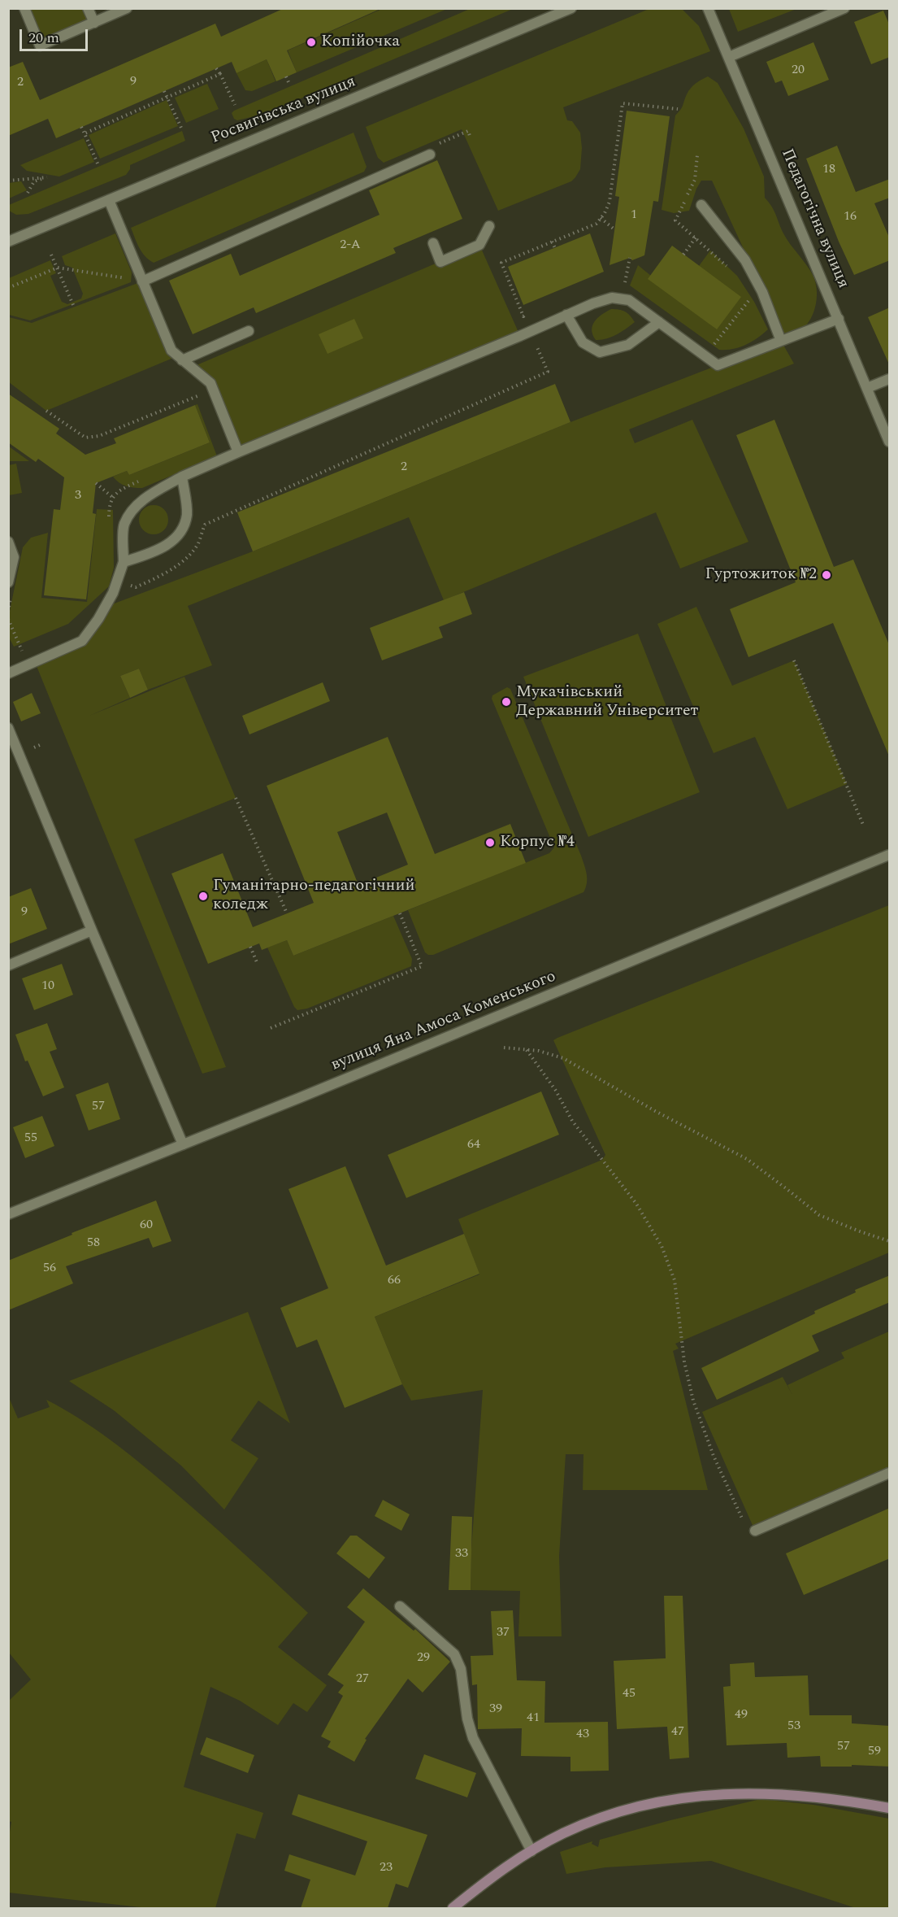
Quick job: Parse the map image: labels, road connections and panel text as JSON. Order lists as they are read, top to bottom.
{
  "streets": {
    "street": ["Росвигівська вулиця", "Педагогічна вулиця", "вулиця Яна Амоса Коменського"]
  },
  "places": [
    "Копійочка",
    "Гуртожиток №2",
    "Мукачівський Державний Університет",
    "Корпус №4",
    "Гуманітарно-педагогічний коледж"
  ],
  "house_numbers": [
    "20",
    "9",
    "2",
    "18",
    "1",
    "16",
    "2-А",
    "2",
    "3",
    "9",
    "10",
    "57",
    "55",
    "64",
    "60",
    "58",
    "56",
    "66",
    "33",
    "37",
    "29",
    "27",
    "45",
    "39",
    "49",
    "41",
    "53",
    "47",
    "43",
    "57",
    "59",
    "23"
  ],
  "scale_bar": "20 m"
}
